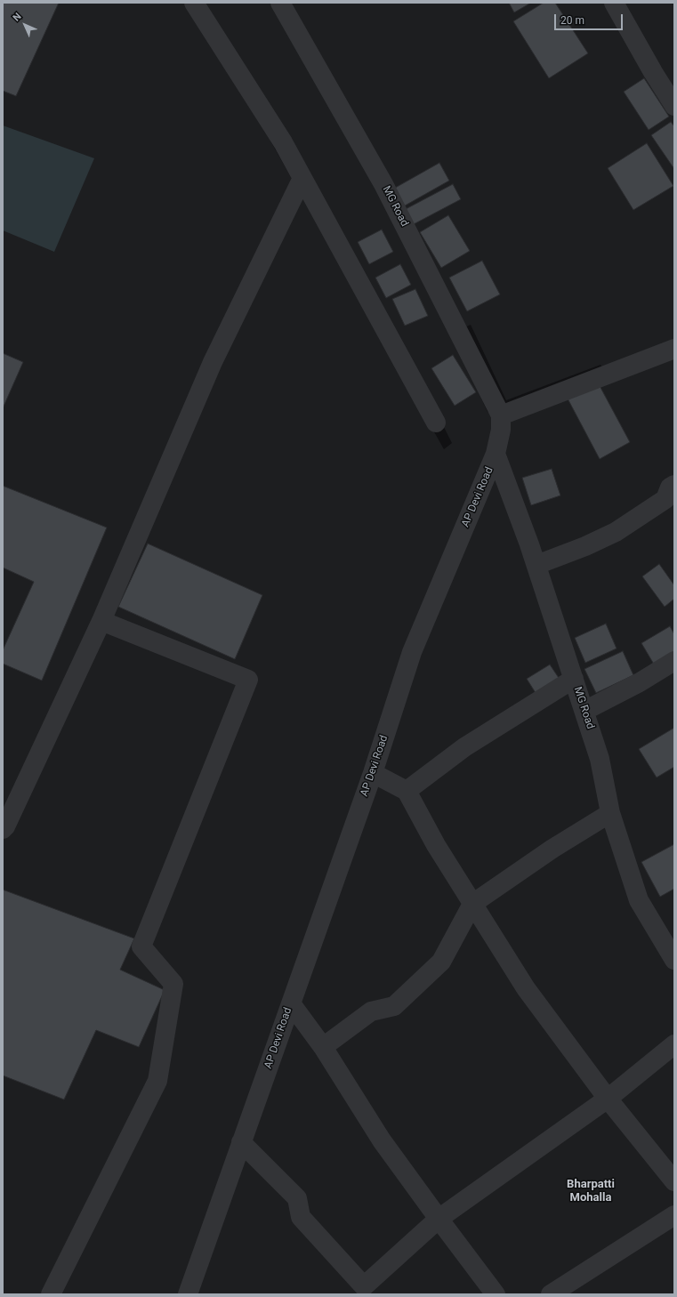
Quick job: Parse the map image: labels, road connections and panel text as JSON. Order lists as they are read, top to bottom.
{
  "streets": {
    "street": ["MG Road", "AP Devi Road"]
  },
  "crossings": [
    ["MG Road", "AP Devi Road"]
  ],
  "districts": ["Bharpatti Mohalla"],
  "scale_bar": "20 m",
  "north": "top left"
}
